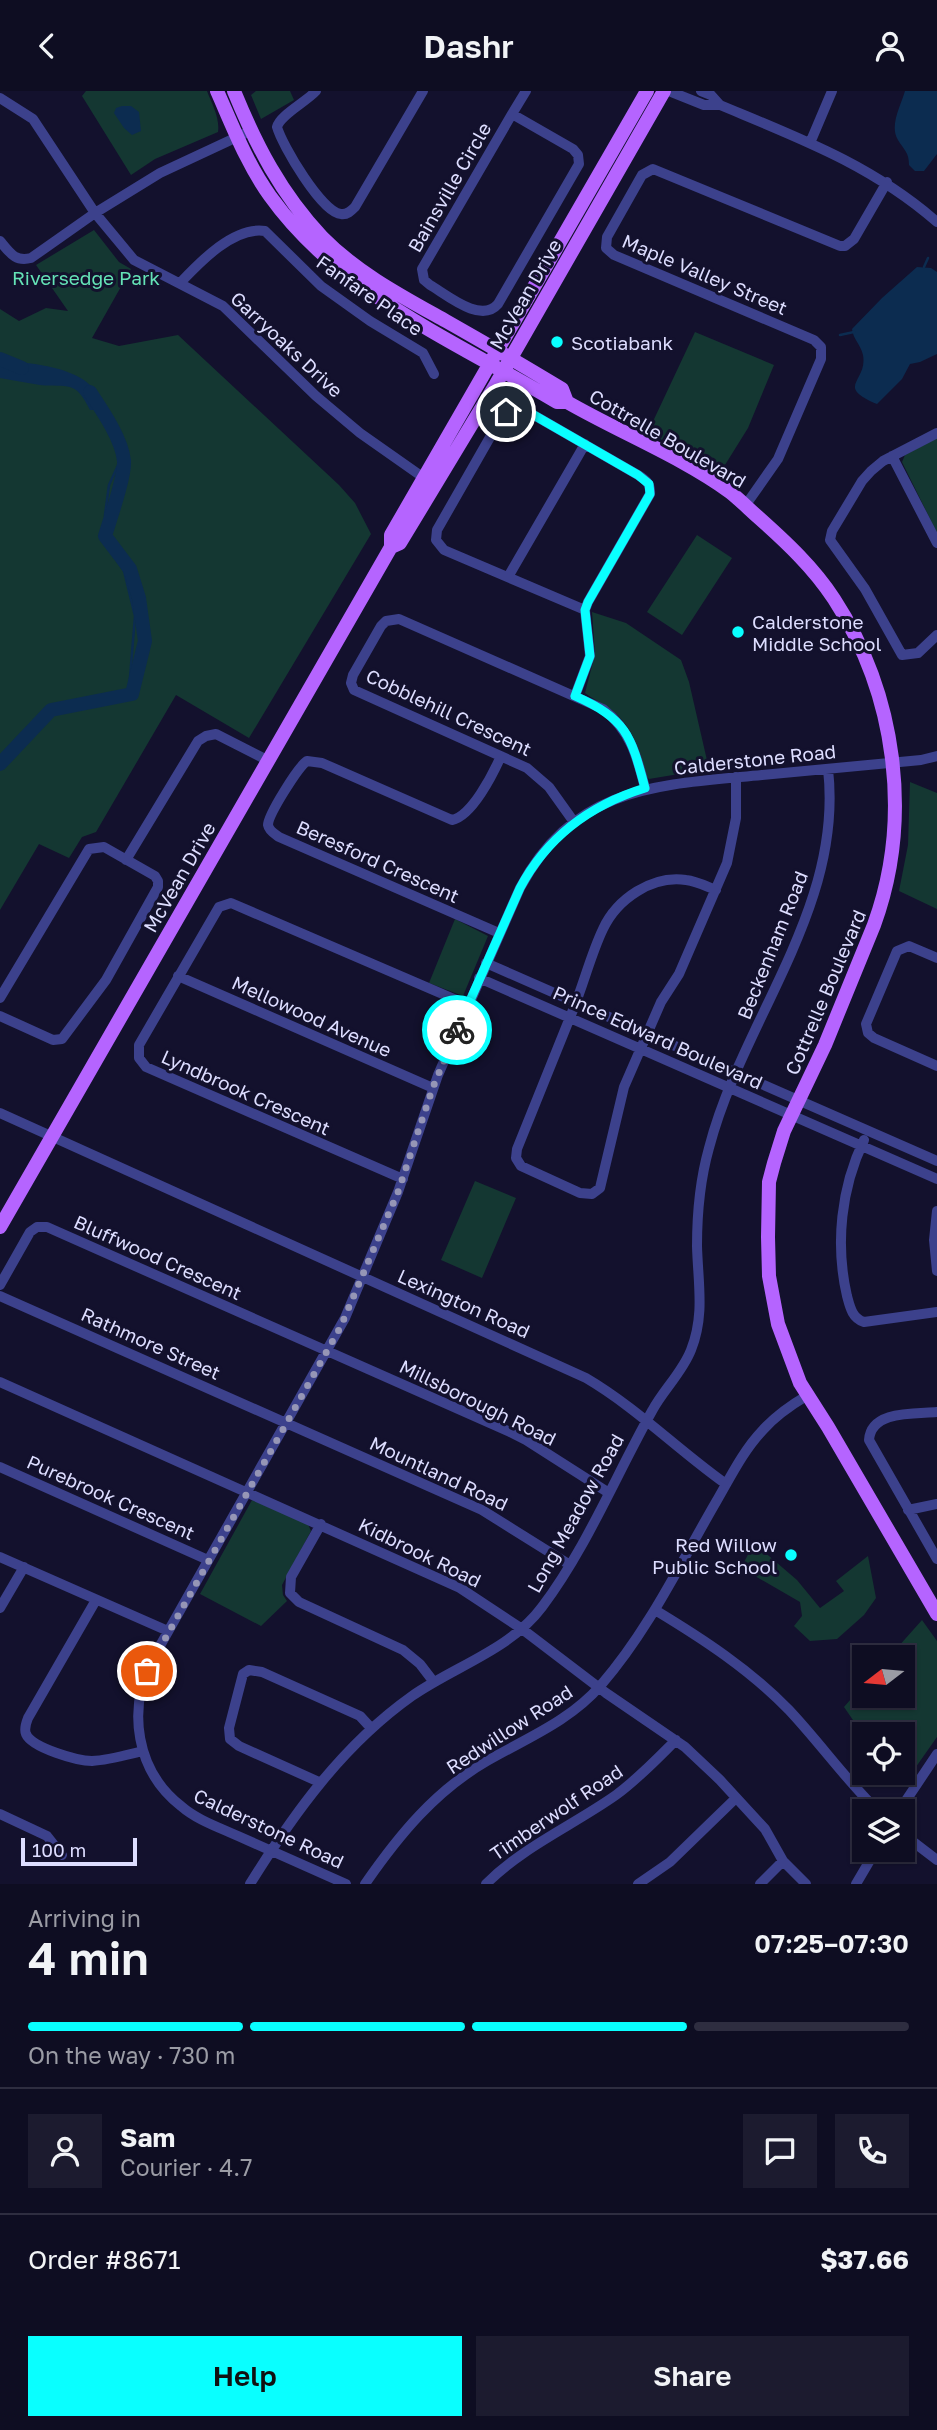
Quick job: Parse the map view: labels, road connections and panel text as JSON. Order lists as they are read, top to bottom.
{
  "streets": {
    "main road": ["McVean Drive", "Cottrelle Boulevard"],
    "street": [
      "Bainsville Circle",
      "Maple Valley Street",
      "Fanfare Place",
      "Garryoaks Drive",
      "Cobblehill Crescent",
      "Calderstone Road",
      "Beresford Crescent",
      "Beckenham Road",
      "Mellowood Avenue",
      "Prince Edward Boulevard",
      "Lyndbrook Crescent",
      "Bluffwood Crescent",
      "Lexington Road",
      "Rathmore Street",
      "Millsborough Road",
      "Mountland Road",
      "Purebrook Crescent",
      "Long Meadow Road",
      "Kidbrook Road",
      "Redwillow Road",
      "Timberwolf Road"
    ]
  },
  "crossings": [
    ["Maple Valley Street", "Cottrelle Boulevard"],
    ["McVean Drive", "Garryoaks Drive"],
    ["McVean Drive", "Cottrelle Boulevard"],
    ["McVean Drive", "Lexington Road"],
    ["Fanfare Place", "Garryoaks Drive"],
    ["Cottrelle Boulevard", "Calderstone Road"],
    ["Cottrelle Boulevard", "Prince Edward Boulevard"],
    ["Cottrelle Boulevard", "Redwillow Road"],
    ["Cobblehill Crescent", "Calderstone Road"],
    ["Cobblehill Crescent", "Beresford Crescent"],
    ["Calderstone Road", "Beresford Crescent"],
    ["Calderstone Road", "Beckenham Road"],
    ["Calderstone Road", "Mellowood Avenue"],
    ["Calderstone Road", "Prince Edward Boulevard"],
    ["Calderstone Road", "Lyndbrook Crescent"],
    ["Calderstone Road", "Bluffwood Crescent"],
    ["Calderstone Road", "Lexington Road"],
    ["Calderstone Road", "Rathmore Street"],
    ["Calderstone Road", "Millsborough Road"],
    ["Calderstone Road", "Mountland Road"],
    ["Calderstone Road", "Purebrook Crescent"],
    ["Calderstone Road", "Long Meadow Road"],
    ["Calderstone Road", "Kidbrook Road"],
    ["Beckenham Road", "Prince Edward Boulevard"],
    ["Beckenham Road", "Long Meadow Road"],
    ["Mellowood Avenue", "Lyndbrook Crescent"],
    ["Prince Edward Boulevard", "Long Meadow Road"],
    ["Bluffwood Crescent", "Millsborough Road"],
    ["Lexington Road", "Long Meadow Road"],
    ["Lexington Road", "Redwillow Road"],
    ["Rathmore Street", "Mountland Road"],
    ["Millsborough Road", "Long Meadow Road"],
    ["Mountland Road", "Long Meadow Road"],
    ["Long Meadow Road", "Kidbrook Road"],
    ["Kidbrook Road", "Redwillow Road"],
    ["Kidbrook Road", "Timberwolf Road"]
  ],
  "parks": ["Riversedge Park"],
  "places": ["Scotiabank", "Calderstone Middle School", "Red Willow Public School"],
  "scale_bar": "100 m",
  "north": "left",
  "page": {
    "header": "Dashr",
    "scale": "100 m",
    "heading": ["4 min", "Arriving in", "07:25–07:30"],
    "panel": [
      "Sam",
      "Courier · 4.7",
      "Order #8671",
      "$37.66"
    ],
    "bar": "On the way · 730 m",
    "buttons": ["Help", "Share"]
  }
}
